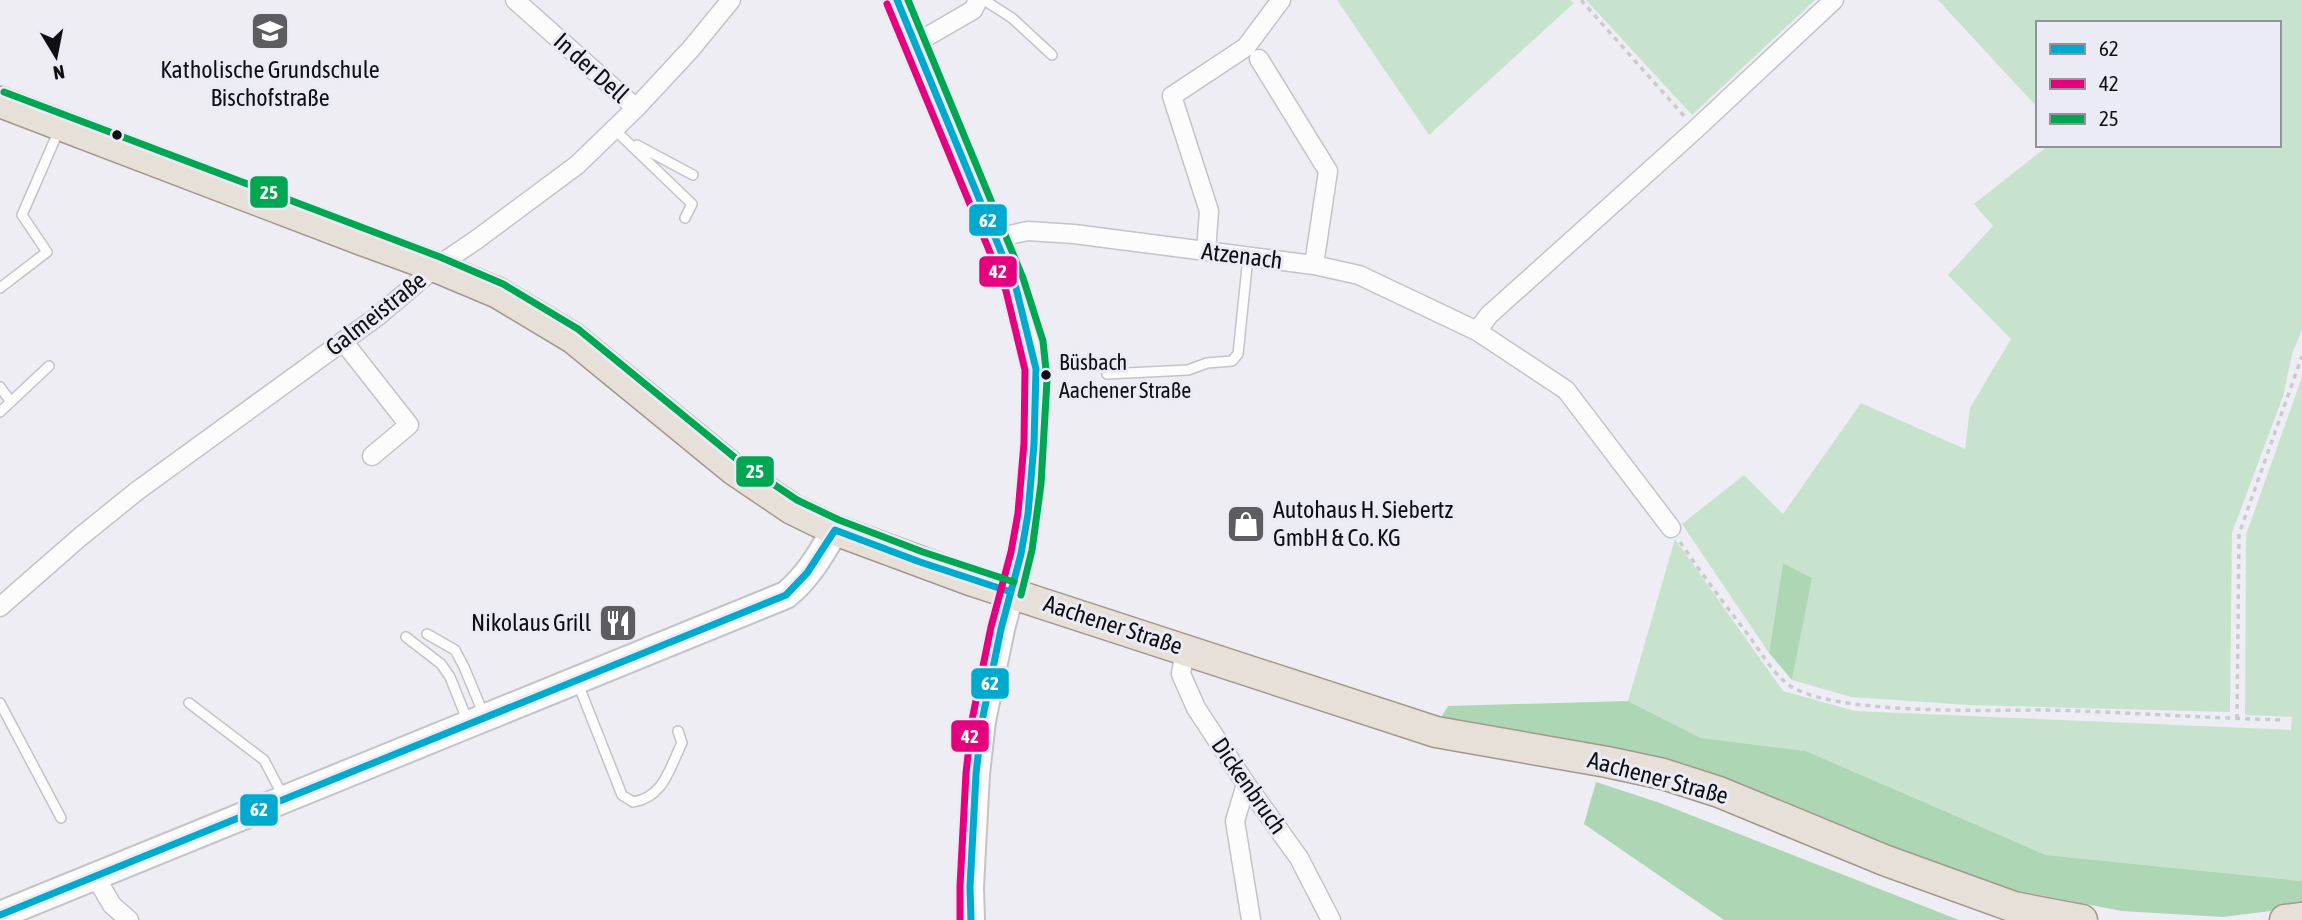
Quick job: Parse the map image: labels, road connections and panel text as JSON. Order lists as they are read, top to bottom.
{
  "streets": {
    "main road": ["Aachener Straße"],
    "street": [
      "In der Dell",
      "Atzenach",
      "Galmeistraße",
      "Dickenbruch"
    ]
  },
  "crossings": [
    ["In der Dell", "Galmeistraße"],
    ["Galmeistraße", "Aachener Straße"],
    ["Aachener Straße", "Dickenbruch"]
  ],
  "places": {
    "school or university": ["Katholische Grundschule Bischofstraße"],
    "other": ["Büsbach Aachener Straße"],
    "shop": ["Autohaus H. Siebertz GmbH & Co. KG"],
    "restaurant": ["Nikolaus Grill"]
  },
  "lines": ["transit line 62", "transit line 25", "transit line 42"],
  "legend": ["62", "42", "25"],
  "north": "bottom"
}
